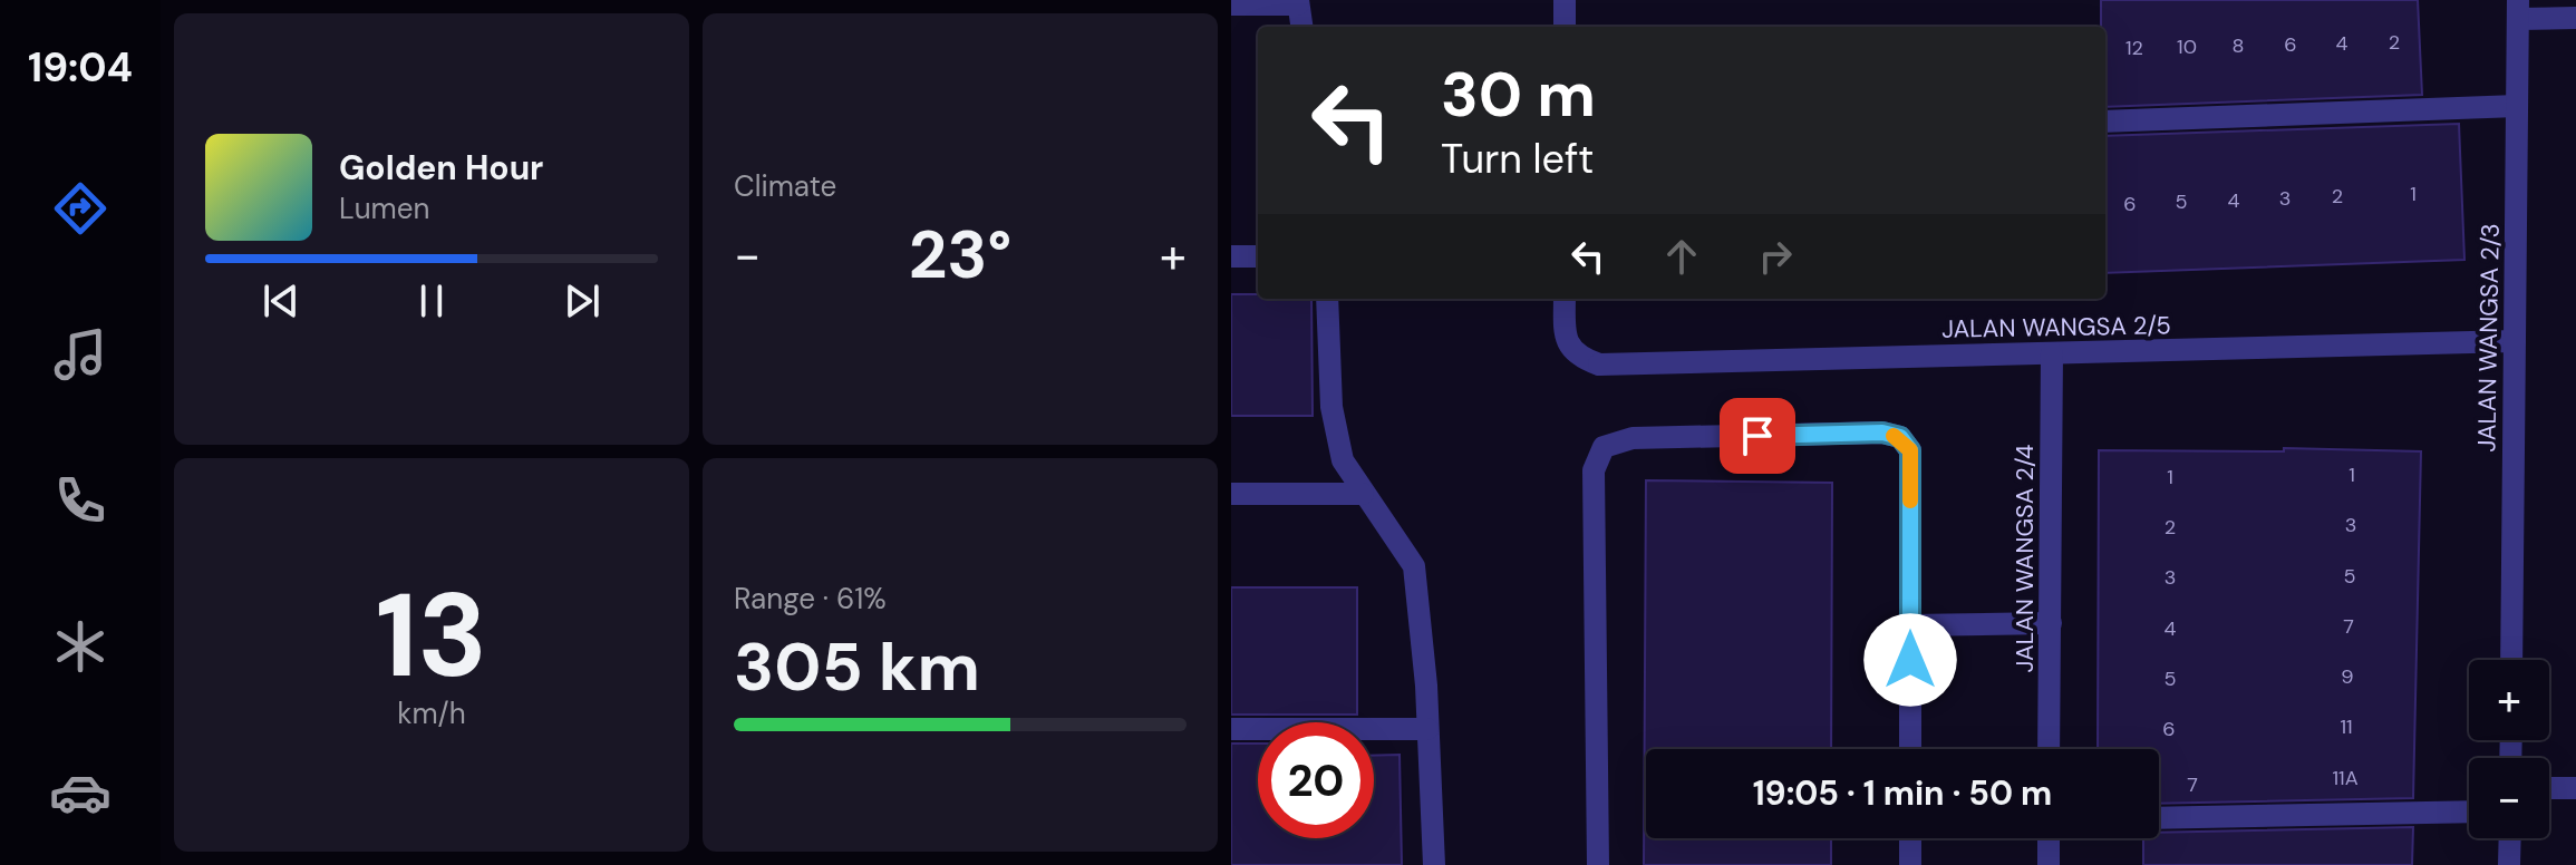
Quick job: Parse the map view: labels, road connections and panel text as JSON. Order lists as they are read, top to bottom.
{
  "streets": {
    "street": ["JALAN WANGSA 2/5", "JALAN WANGSA 2/3", "JALAN WANGSA 2/4"]
  },
  "crossings": [
    ["JALAN WANGSA 2/5", "JALAN WANGSA 2/3"],
    ["JALAN WANGSA 2/5", "JALAN WANGSA 2/4"]
  ],
  "house_numbers": [
    "2",
    "4",
    "6",
    "8",
    "10",
    "12",
    "1",
    "2",
    "3",
    "4",
    "5",
    "6",
    "1",
    "1",
    "3",
    "2",
    "5",
    "3",
    "7",
    "4",
    "9",
    "5",
    "11",
    "6",
    "11A",
    "7"
  ],
  "page": {
    "tabs": "19:04",
    "tile": [
      "Climate",
      ["13", "km/h"],
      ["Range · 61%", "305 km"]
    ],
    "turn": ["30 m", "Turn left"],
    "song": ["Golden Hour", "Lumen"],
    "heat": ["−", "23°", "+"],
    "map_buttons": ["+", "−"],
    "limit": "20",
    "trip": "19:05 · 1 min · 50 m"
  }
}
